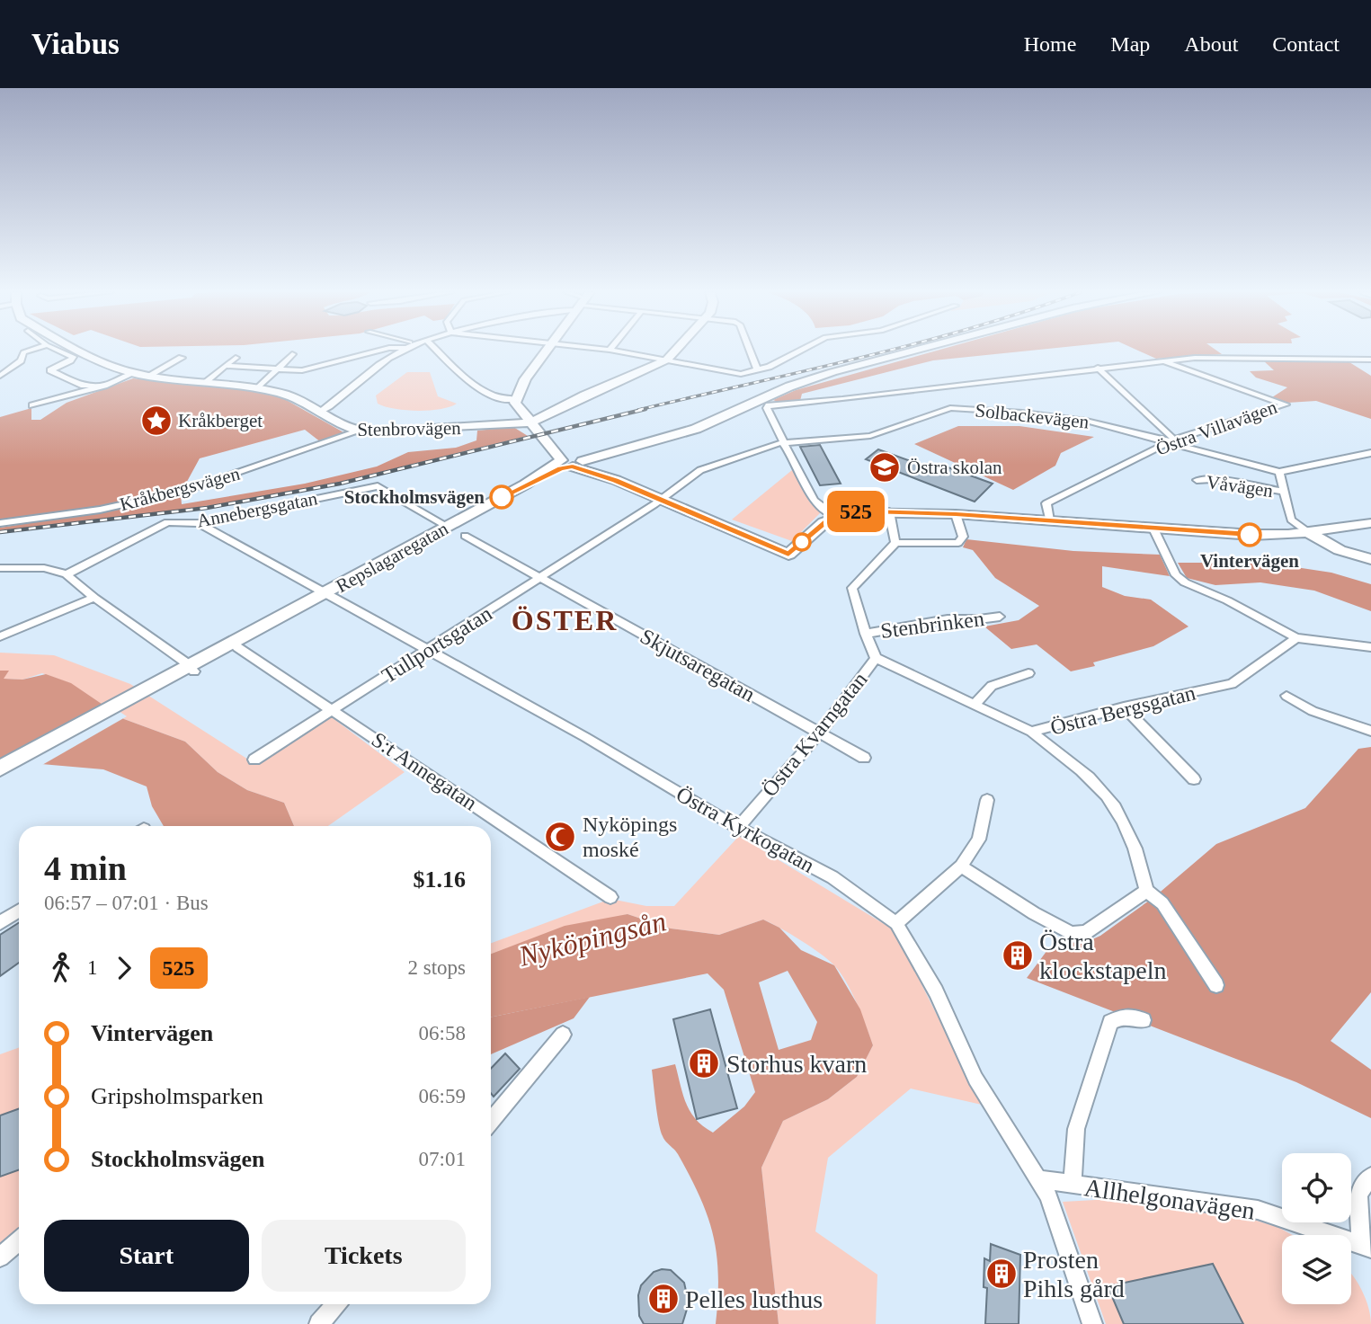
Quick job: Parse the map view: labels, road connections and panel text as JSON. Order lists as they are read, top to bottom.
{
  "streets": {
    "street": [
      "Solbackevägen",
      "Östra Villavägen",
      "Stenbrovägen",
      "Våvägen",
      "Kråkbergsvägen",
      "Annebergsgatan",
      "Repslagaregatan",
      "Stenbrinken",
      "Tullportsgatan",
      "Skjutsaregatan",
      "Östra Bergsgatan",
      "Östra Kvarngatan",
      "S:t Annegatan",
      "Östra Kyrkogatan",
      "Allhelgonavägen"
    ]
  },
  "crossings": [
    ["Solbackevägen", "Östra Villavägen"],
    ["Solbackevägen", "Tullportsgatan"],
    ["Stenbrovägen", "Kråkbergsvägen"],
    ["Annebergsgatan", "Repslagaregatan"],
    ["Annebergsgatan", "Östra Kyrkogatan"],
    ["Repslagaregatan", "S:t Annegatan"],
    ["Repslagaregatan", "Östra Kyrkogatan"],
    ["Stenbrinken", "Östra Kvarngatan"],
    ["Tullportsgatan", "Skjutsaregatan"],
    ["Tullportsgatan", "S:t Annegatan"],
    ["Tullportsgatan", "Östra Kyrkogatan"],
    ["Skjutsaregatan", "Östra Kvarngatan"],
    ["Östra Bergsgatan", "Östra Kvarngatan"],
    ["Östra Kvarngatan", "Östra Kyrkogatan"],
    ["Östra Kyrkogatan", "Allhelgonavägen"]
  ],
  "districts": ["ÖSTER"],
  "water": ["Nyköpingsån"],
  "places": {
    "place": ["Kråkberget"],
    "school or university": ["Östra skolan"],
    "other": ["Stockholmsvägen", "Vintervägen"],
    "mosque": ["Nyköpings moské"],
    "building": [
      "Östra klockstapeln",
      "Storhus kvarn",
      "Prosten Pihls gård",
      "Pelles lusthus"
    ]
  },
  "lines": ["bus line 525"],
  "page": {
    "header": "Viabus",
    "nav": [
      "Home",
      "Map",
      "About",
      "Contact"
    ],
    "on_map": "525",
    "heading": ["4 min", "06:57 – 07:01 · Bus", "$1.16"],
    "legs": ["1", "525", "2 stops"],
    "list": [
      {
        "name": "Vintervägen",
        "value": "06:58"
      },
      {
        "name": "Gripsholmsparken",
        "value": "06:59"
      },
      {
        "name": "Stockholmsvägen",
        "value": "07:01"
      }
    ],
    "buttons": ["Start", "Tickets"]
  }
}
